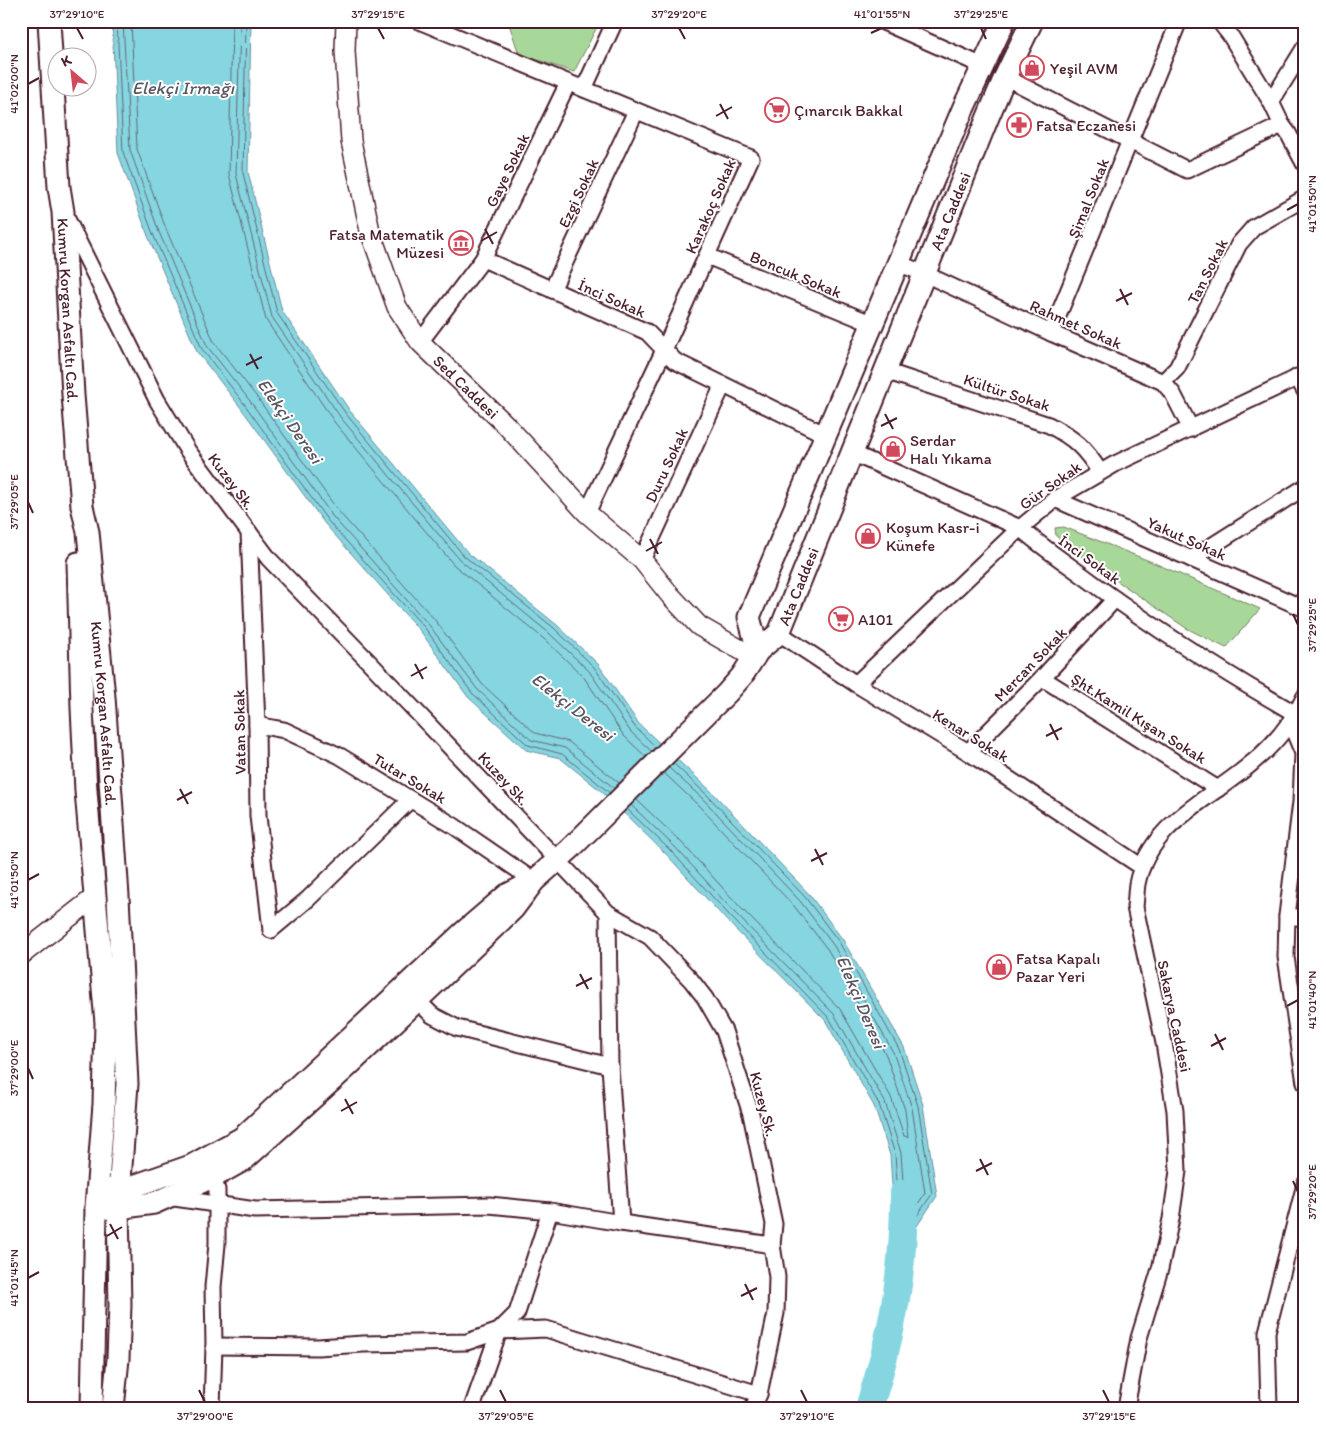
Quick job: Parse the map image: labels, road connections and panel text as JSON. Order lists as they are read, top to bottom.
{
  "streets": {
    "main road": ["Ata Caddesi", "Kumru Korgan Asfaltı Cad."],
    "street": [
      "Gaye Sokak",
      "Ezgi Sokak",
      "Şimal Sokak",
      "Karakoç Sokak",
      "Tan Sokak",
      "Boncuk Sokak",
      "İnci Sokak",
      "Rahmet Sokak",
      "Sed Caddesi",
      "Kültür Sokak",
      "Duru Sokak",
      "Kuzey Sk.",
      "Gür Sokak",
      "Yakut Sokak",
      "Mercan Sokak",
      "Şht.Kamil Kışan Sokak",
      "Vatan Sokak",
      "Kenar Sokak",
      "Tutar Sokak",
      "Sakarya Caddesi"
    ]
  },
  "crossings": [
    ["Gaye Sokak", "Karakoç Sokak"],
    ["Gaye Sokak", "İnci Sokak"],
    ["Gaye Sokak", "Sed Caddesi"],
    ["Ezgi Sokak", "Karakoç Sokak"],
    ["Ezgi Sokak", "İnci Sokak"],
    ["Şimal Sokak", "Rahmet Sokak"],
    ["Karakoç Sokak", "Boncuk Sokak"],
    ["Karakoç Sokak", "İnci Sokak"],
    ["Karakoç Sokak", "Sed Caddesi"],
    ["Ata Caddesi", "Boncuk Sokak"],
    ["Ata Caddesi", "İnci Sokak"],
    ["Ata Caddesi", "Rahmet Sokak"],
    ["Ata Caddesi", "Sed Caddesi"],
    ["Ata Caddesi", "Kültür Sokak"],
    ["Ata Caddesi", "Kenar Sokak"],
    ["Tan Sokak", "Rahmet Sokak"],
    ["İnci Sokak", "Duru Sokak"],
    ["İnci Sokak", "Gür Sokak"],
    ["İnci Sokak", "Mercan Sokak"],
    ["İnci Sokak", "Sakarya Caddesi"],
    ["Kumru Korgan Asfaltı Cad.", "Kuzey Sk."],
    ["Sed Caddesi", "Duru Sokak"],
    ["Kültür Sokak", "Gür Sokak"],
    ["Kuzey Sk.", "Vatan Sokak"],
    ["Gür Sokak", "Yakut Sokak"],
    ["Gür Sokak", "Kenar Sokak"],
    ["Mercan Sokak", "Şht.Kamil Kışan Sokak"],
    ["Mercan Sokak", "Kenar Sokak"],
    ["Şht.Kamil Kışan Sokak", "Sakarya Caddesi"],
    ["Vatan Sokak", "Tutar Sokak"],
    ["Kenar Sokak", "Sakarya Caddesi"]
  ],
  "water": ["Elekçi Irmağı", "Elekçi Deresi"],
  "places": {
    "shop": [
      "Yeşil AVM",
      "Serdar Halı Yıkama",
      "Koşum Kasr-i Künefe",
      "Fatsa Kapalı Pazar Yeri"
    ],
    "supermarket": ["Çınarcık Bakkal", "A101"],
    "pharmacy": ["Fatsa Eczanesi"],
    "museum": ["Fatsa Matematik Müzesi"]
  },
  "north": "top left",
  "coordinates": [
    "37°29'10\"E",
    "37°29'15\"E",
    "37°29'20\"E",
    "41°01'55\"N",
    "37°29'25\"E",
    "41°02'00\"N",
    "41°01'50\"N",
    "37°29'05\"E",
    "41°01'40\"N",
    "37°29'00\"E",
    "41°01'45\"N"
  ]
}
